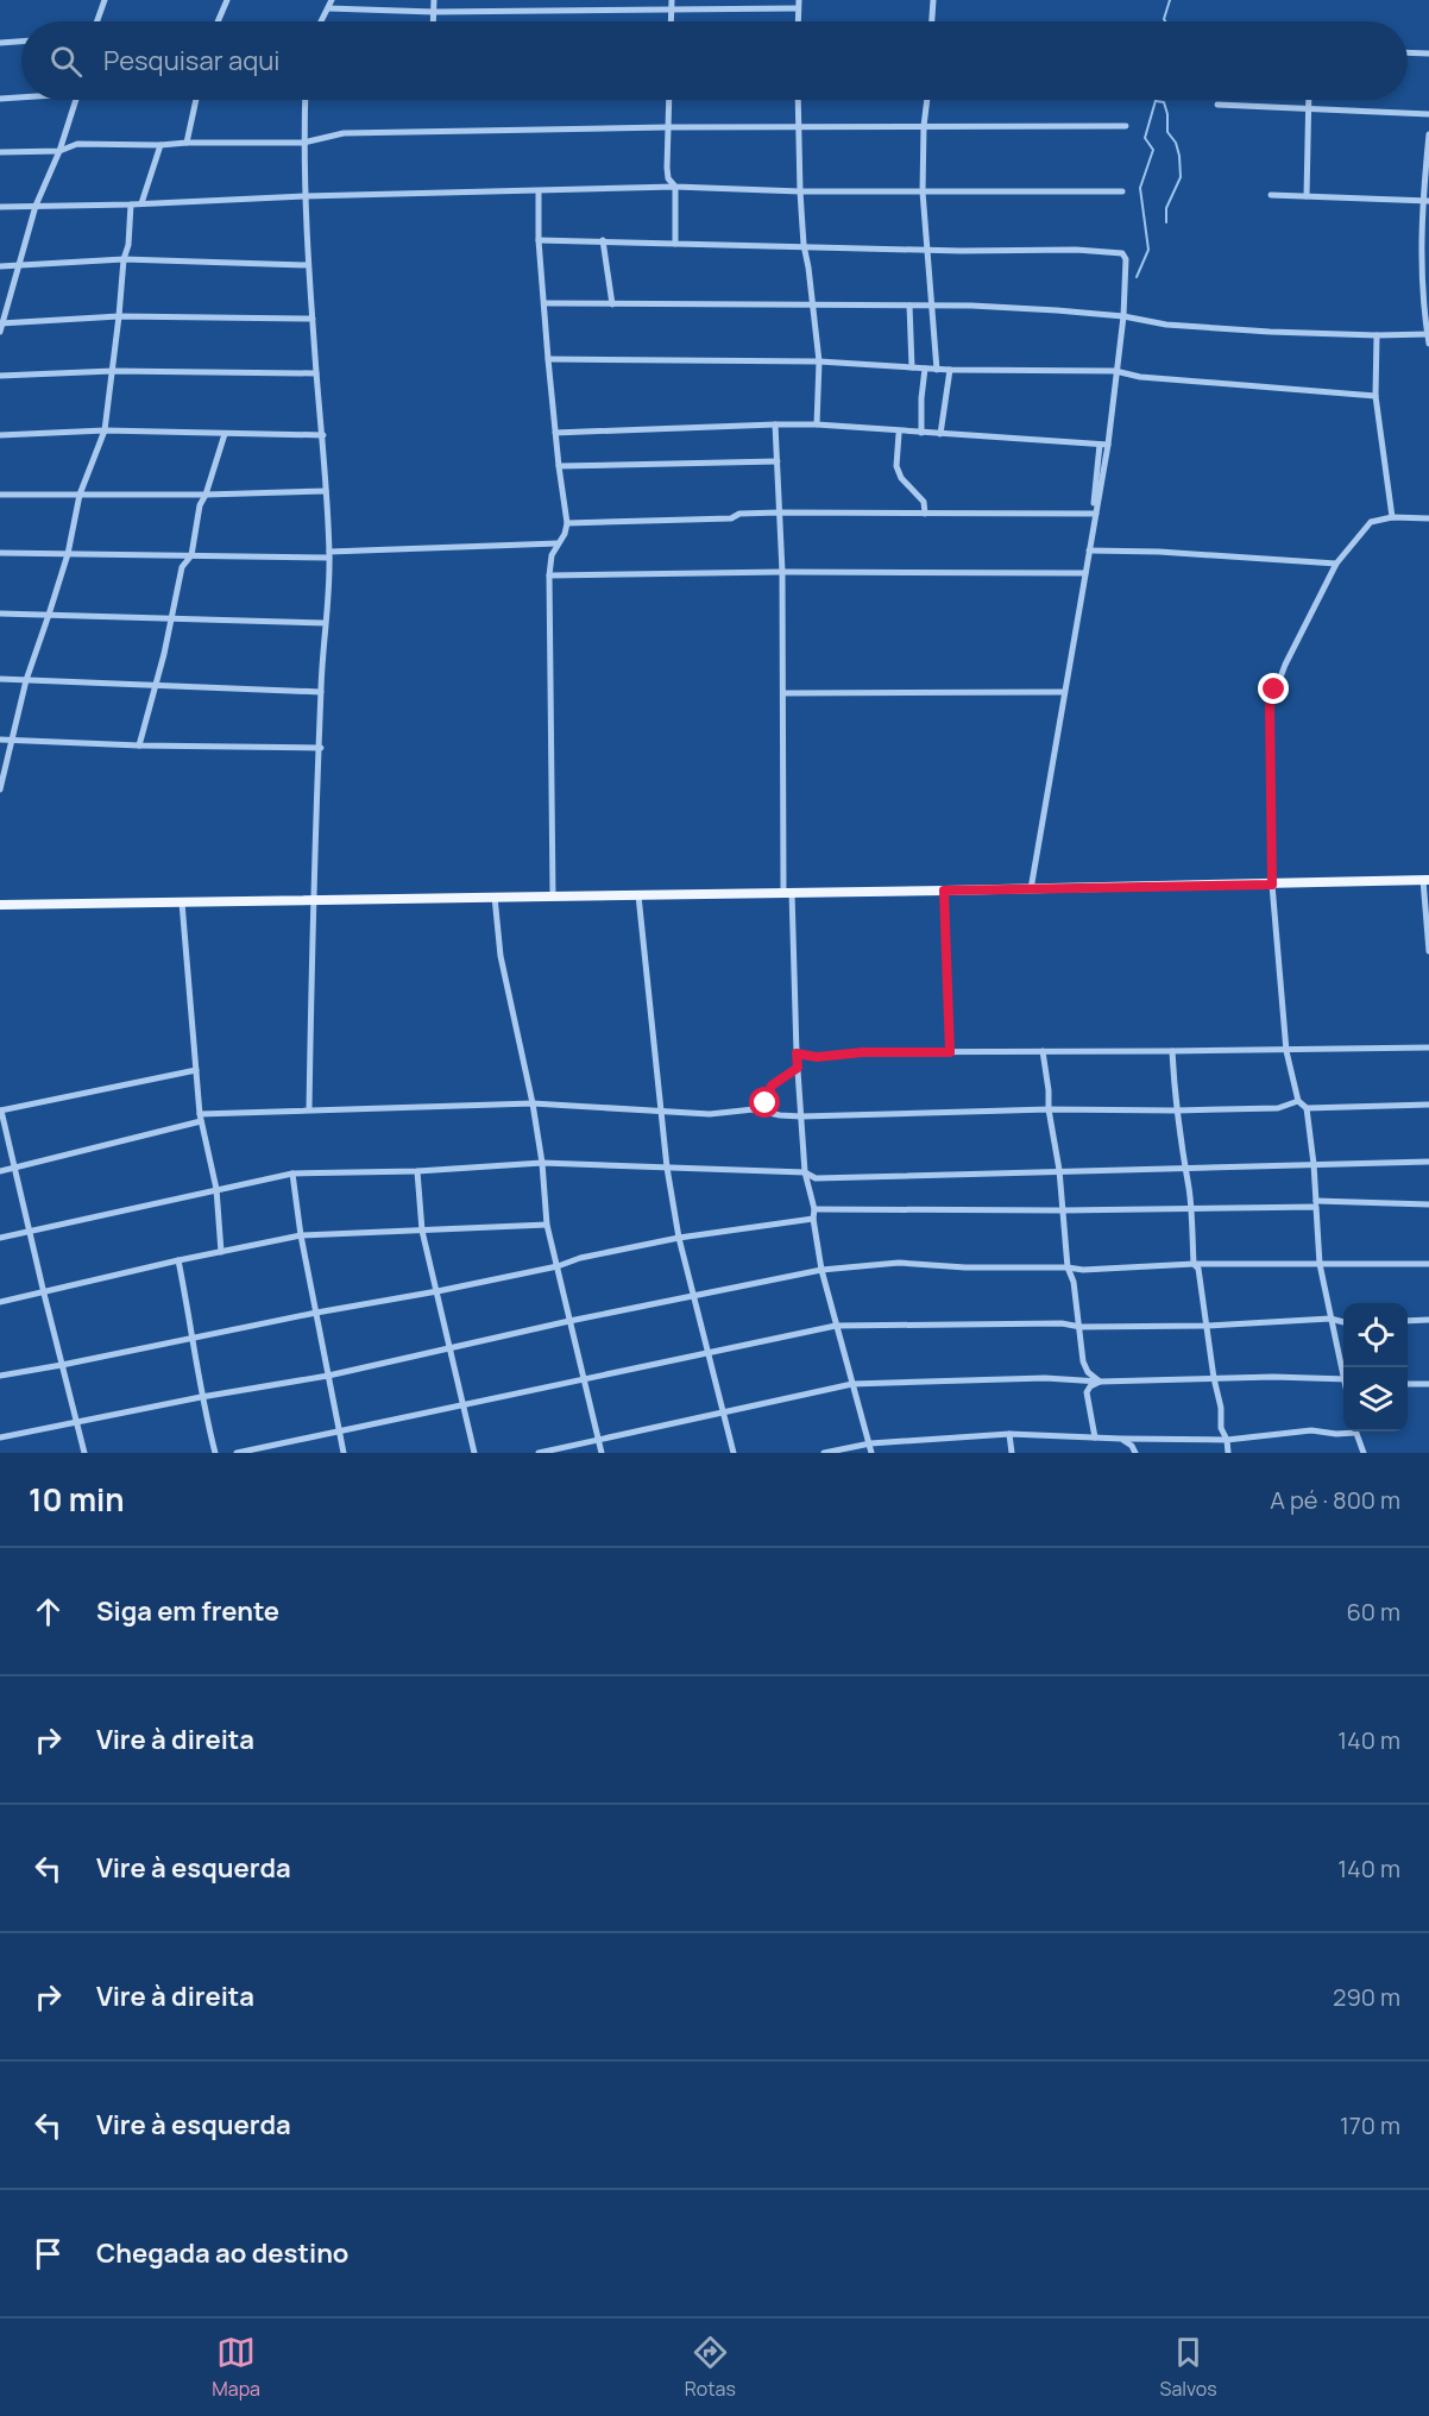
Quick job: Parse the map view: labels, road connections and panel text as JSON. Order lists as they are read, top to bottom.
{
  "page": {
    "search": "Pesquisar aqui",
    "heading": ["10 min", "A pé · 800 m"],
    "list": [
      ["Siga em frente", "60 m"],
      ["Vire à direita", "140 m"],
      ["Vire à esquerda", "140 m"],
      ["Vire à direita", "290 m"],
      ["Vire à esquerda", "170 m"],
      "Chegada ao destino"
    ],
    "nav": ["Mapa", "Rotas", "Salvos"]
  }
}
